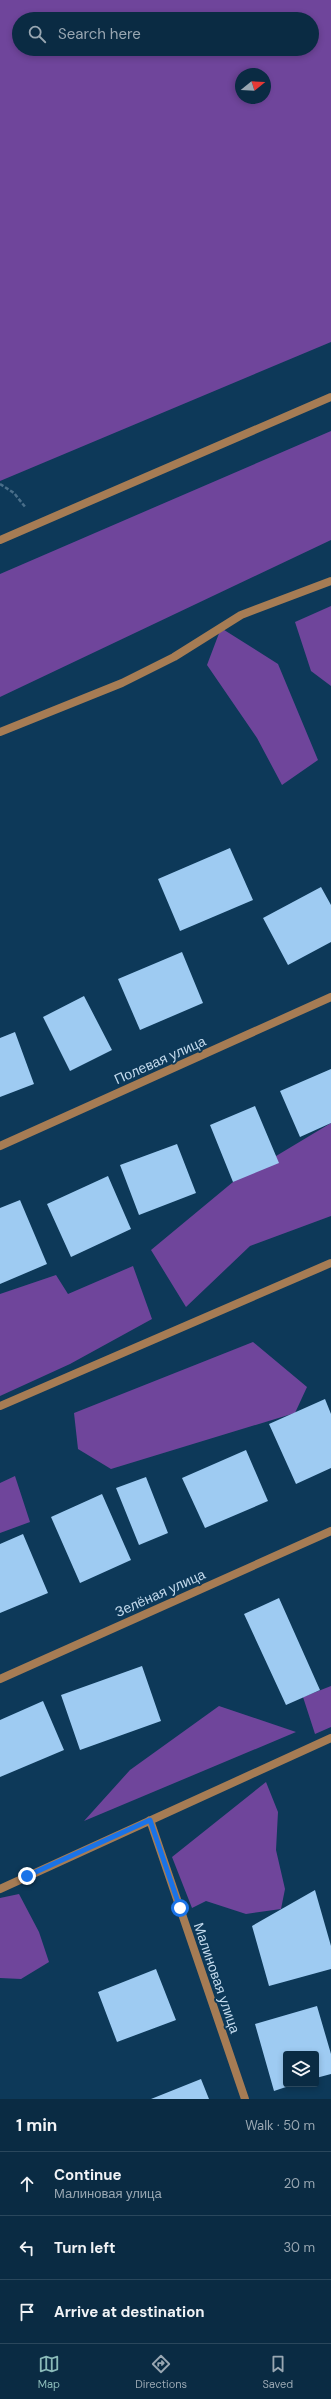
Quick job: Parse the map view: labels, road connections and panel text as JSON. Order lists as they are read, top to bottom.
{
  "streets": {
    "street": ["Полевая улица", "Зелёная улица", "Малиновая улица"]
  },
  "north": "right",
  "page": {
    "search": "Search here",
    "heading": ["1 min", "Walk · 50 m"],
    "list": [
      ["Continue", "Малиновая улица", "20 m"],
      ["Turn left", "30 m"],
      "Arrive at destination"
    ],
    "nav": ["Map", "Directions", "Saved"]
  }
}
